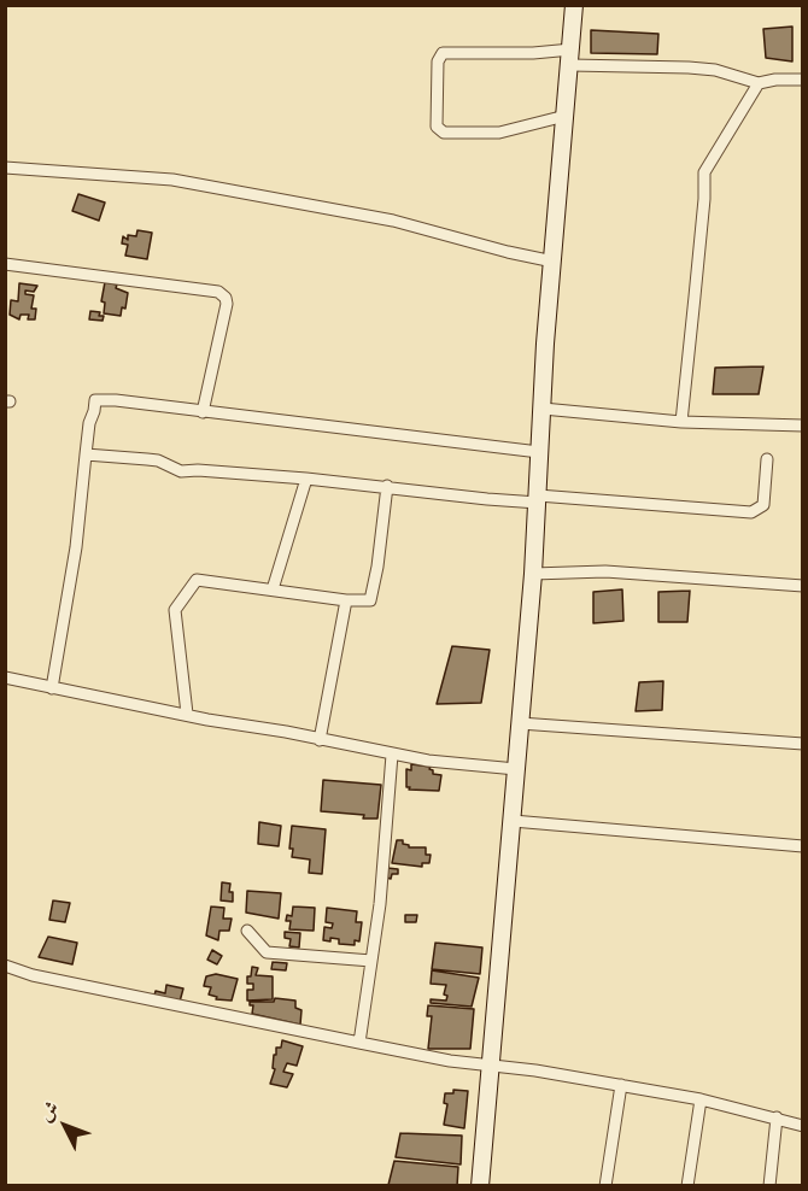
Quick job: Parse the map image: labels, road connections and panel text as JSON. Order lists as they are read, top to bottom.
{
  "north": "top left"
}
